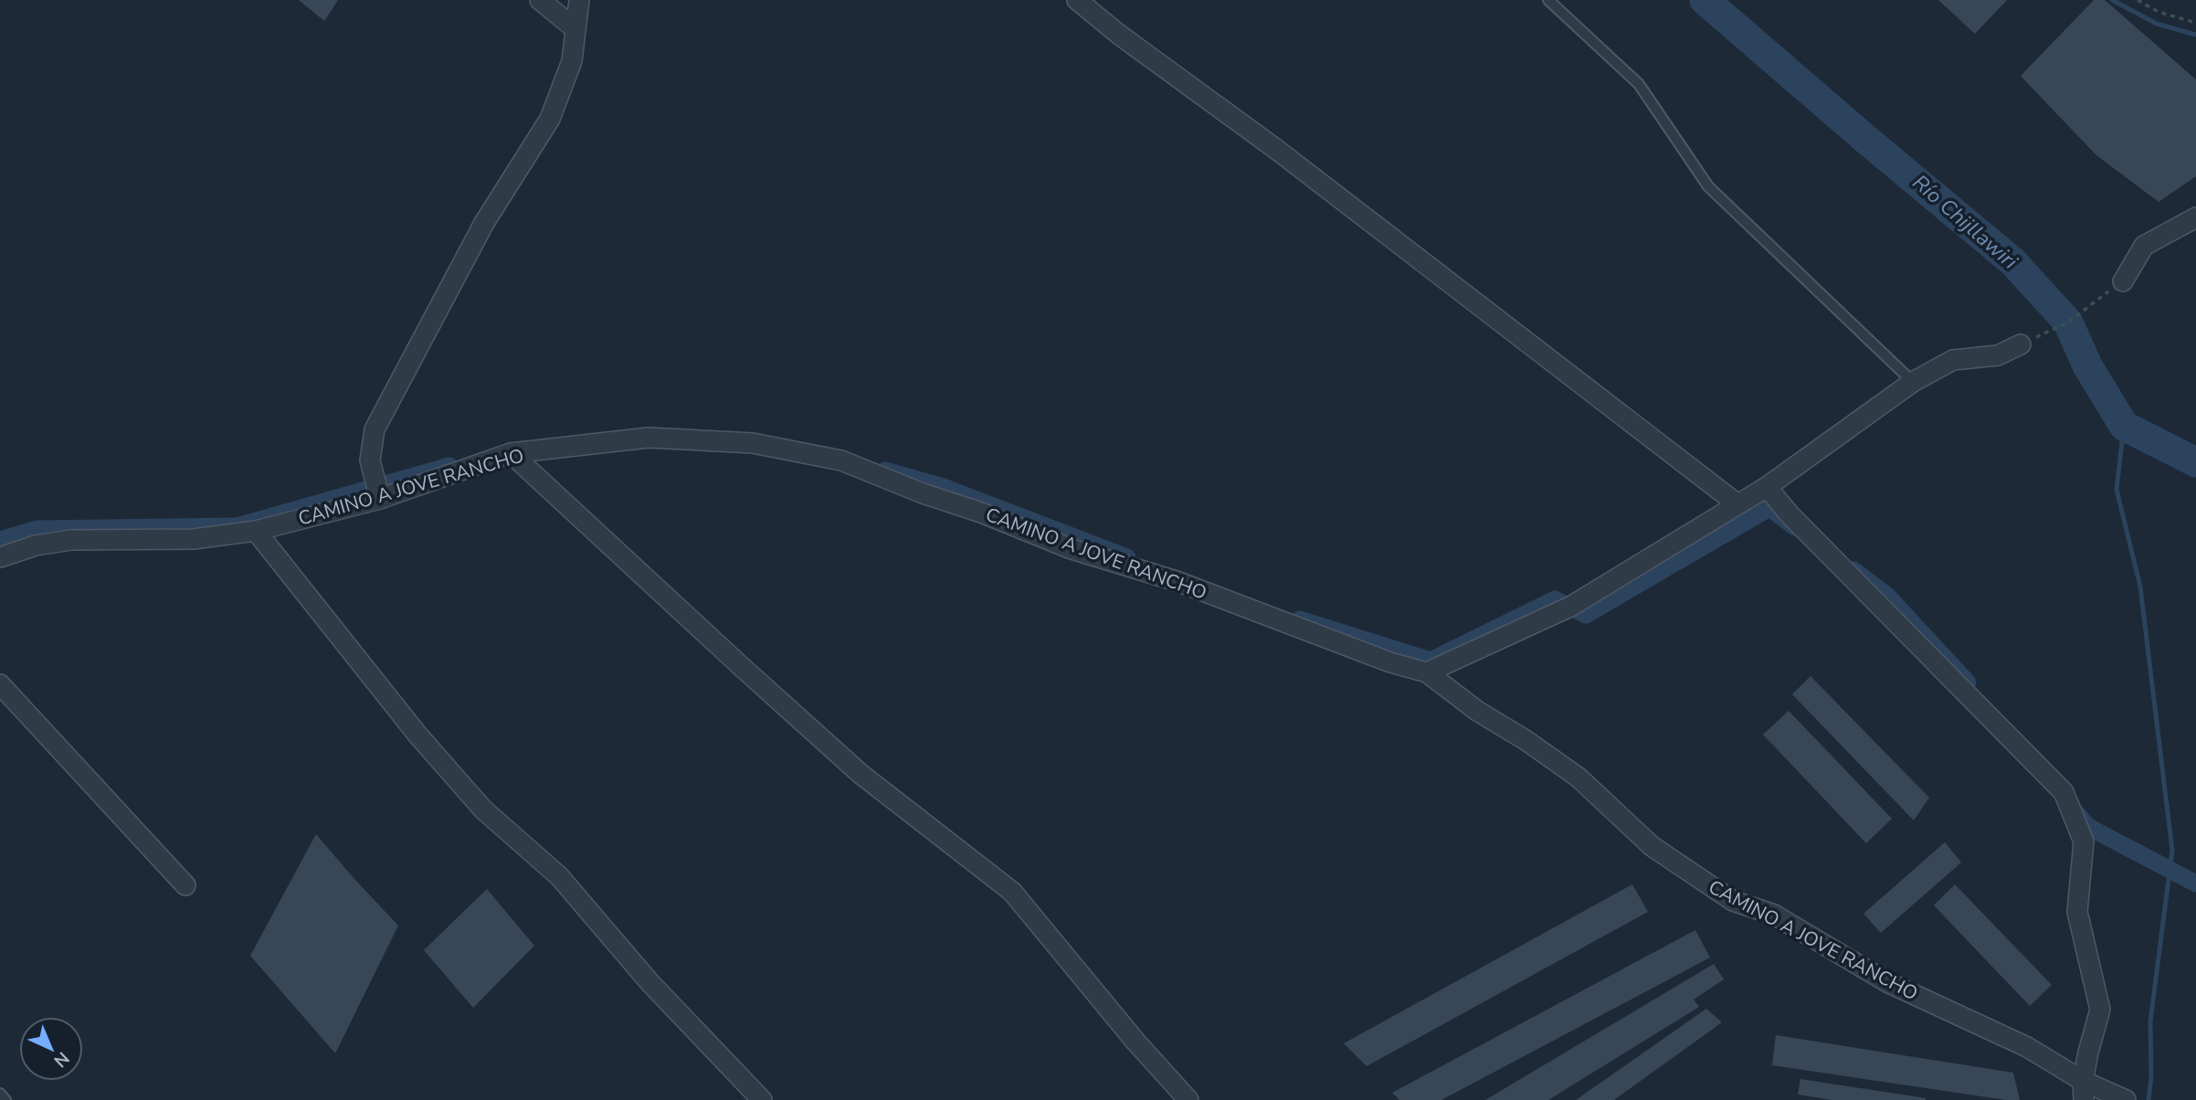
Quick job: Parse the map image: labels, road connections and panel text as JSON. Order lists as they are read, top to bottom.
{
  "streets": {
    "street": ["CAMINO A JOVE RANCHO"]
  },
  "water": ["Río Chijllawiri"],
  "north": "bottom right"
}
